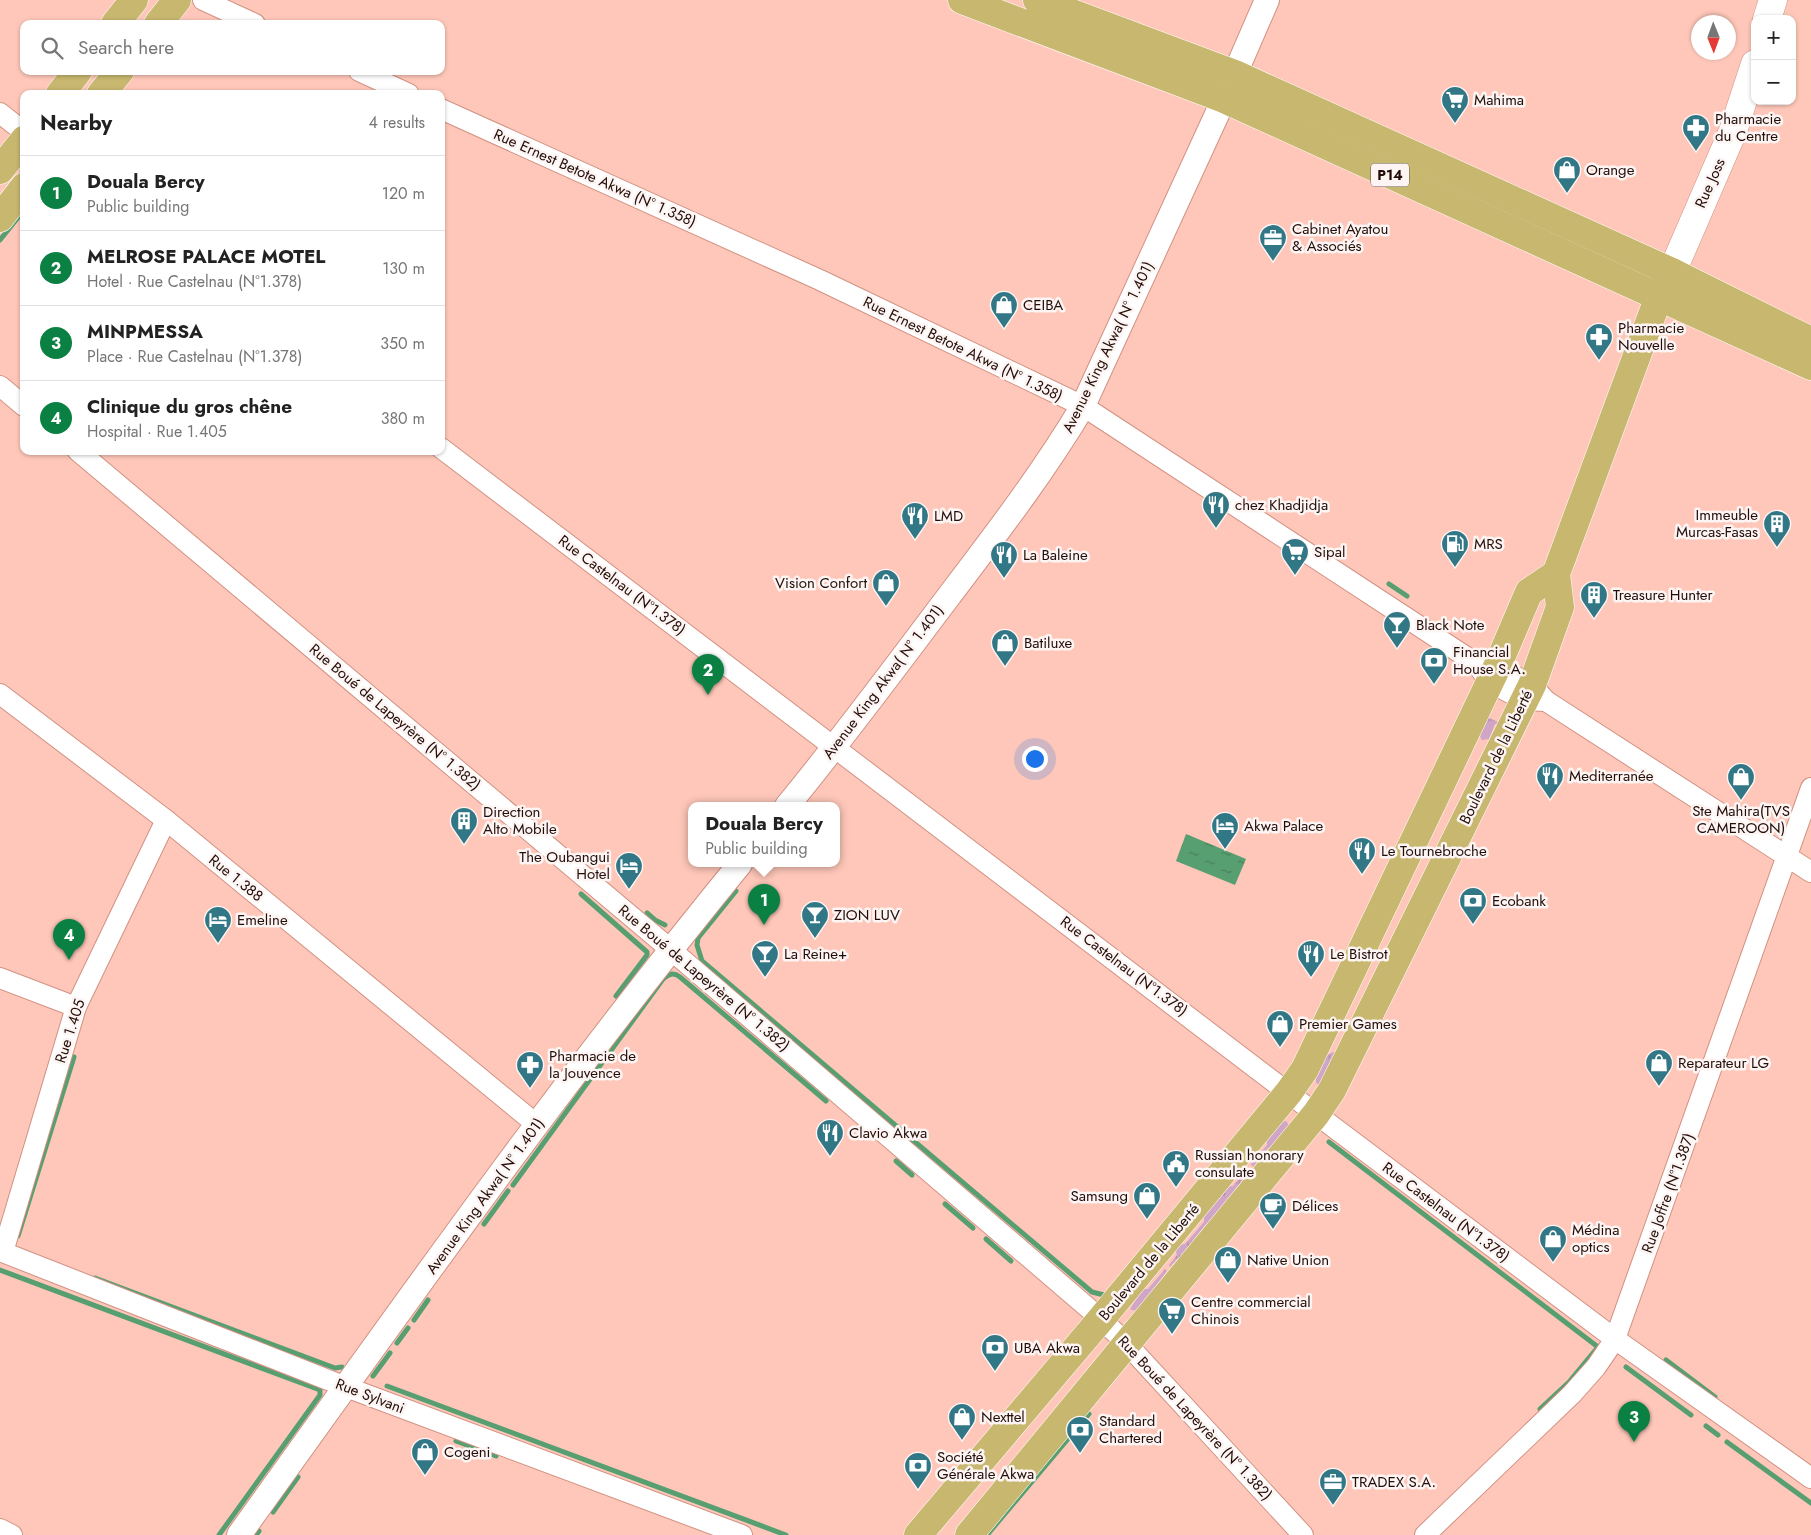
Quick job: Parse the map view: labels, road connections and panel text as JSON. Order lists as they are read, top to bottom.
{
  "streets": {
    "main road": ["P14", "Rue Joss", "Boulevard de la Liberté"],
    "street": [
      "Rue Ernest Betote Akwa (N° 1.358)",
      "Avenue King Akwa( N° 1.401)",
      "Rue Castelnau (N°1.378)",
      "Rue Boué de Lapeyrère (N° 1.382)",
      "Rue 1.388",
      "Rue 1.405",
      "Rue Joffre (N°1.387)",
      "Rue Sylvani"
    ]
  },
  "crossings": [
    ["P14", "Rue Joss"],
    ["P14", "Avenue King Akwa( N° 1.401)"],
    ["P14", "Boulevard de la Liberté"],
    ["Rue Ernest Betote Akwa (N° 1.358)", "Avenue King Akwa( N° 1.401)"],
    ["Rue Ernest Betote Akwa (N° 1.358)", "Boulevard de la Liberté"],
    ["Rue Ernest Betote Akwa (N° 1.358)", "Rue Joffre (N°1.387)"],
    ["Rue Joss", "Boulevard de la Liberté"],
    ["Avenue King Akwa( N° 1.401)", "Rue Castelnau (N°1.378)"],
    ["Avenue King Akwa( N° 1.401)", "Rue Boué de Lapeyrère (N° 1.382)"],
    ["Avenue King Akwa( N° 1.401)", "Rue 1.388"],
    ["Avenue King Akwa( N° 1.401)", "Rue Sylvani"],
    ["Rue Castelnau (N°1.378)", "Boulevard de la Liberté"],
    ["Rue Castelnau (N°1.378)", "Rue Joffre (N°1.387)"],
    ["Rue Boué de Lapeyrère (N° 1.382)", "Boulevard de la Liberté"],
    ["Rue 1.388", "Rue 1.405"],
    ["Rue 1.405", "Rue Sylvani"]
  ],
  "places": {
    "supermarket": ["Mahima", "Sipal", "Centre commercial Chinois"],
    "pharmacy": ["Pharmacie du Centre", "Pharmacie Nouvelle", "Pharmacie de la Jouvence"],
    "shop": [
      "Orange",
      "CEIBA",
      "Vision Confort",
      "Batiluxe",
      "Ste Mahira(TVS CAMEROON)",
      "Premier Games",
      "Reparateur LG",
      "Samsung",
      "Médina optics",
      "Native Union",
      "Nexttel",
      "Cogeni"
    ],
    "office": ["Cabinet Ayatou & Associés", "TRADEX S.A."],
    "restaurant": [
      "chez Khadjidja",
      "LMD",
      "La Baleine",
      "Mediterranée",
      "Le Tournebroche",
      "Le Bistrot",
      "Clavio Akwa"
    ],
    "building": ["Immeuble Murcas-Fasas", "Treasure Hunter", "Direction Alto Mobile"],
    "fuel station": ["MRS"],
    "bar": ["Black Note", "ZION LUV", "La Reine+"],
    "bank": [
      "Financial House S.A.",
      "Ecobank",
      "UBA Akwa",
      "Standard Chartered",
      "Société Générale Akwa"
    ],
    "hotel": ["Akwa Palace", "The Oubangui Hotel", "Emeline"],
    "public building": ["Russian honorary consulate"],
    "cafe": ["Délices"]
  },
  "north": "bottom",
  "page": {
    "map_buttons": ["+", "−"],
    "search": "Search here",
    "heading": ["Nearby", "4 results"],
    "list": [
      {
        "mark": "1",
        "name": "Douala Bercy",
        "note": "Public building",
        "value": "120 m"
      },
      {
        "mark": "2",
        "name": "MELROSE PALACE MOTEL",
        "note": "Hotel · Rue Castelnau (N°1.378)",
        "value": "130 m"
      },
      {
        "mark": "3",
        "name": "MINPMESSA",
        "note": "Place · Rue Castelnau (N°1.378)",
        "value": "350 m"
      },
      {
        "mark": "4",
        "name": "Clinique du gros chêne",
        "note": "Hospital · Rue 1.405",
        "value": "380 m"
      }
    ],
    "pins": [
      "2",
      "1",
      "4",
      "3"
    ],
    "popup": ["Douala Bercy", "Public building"]
  }
}
